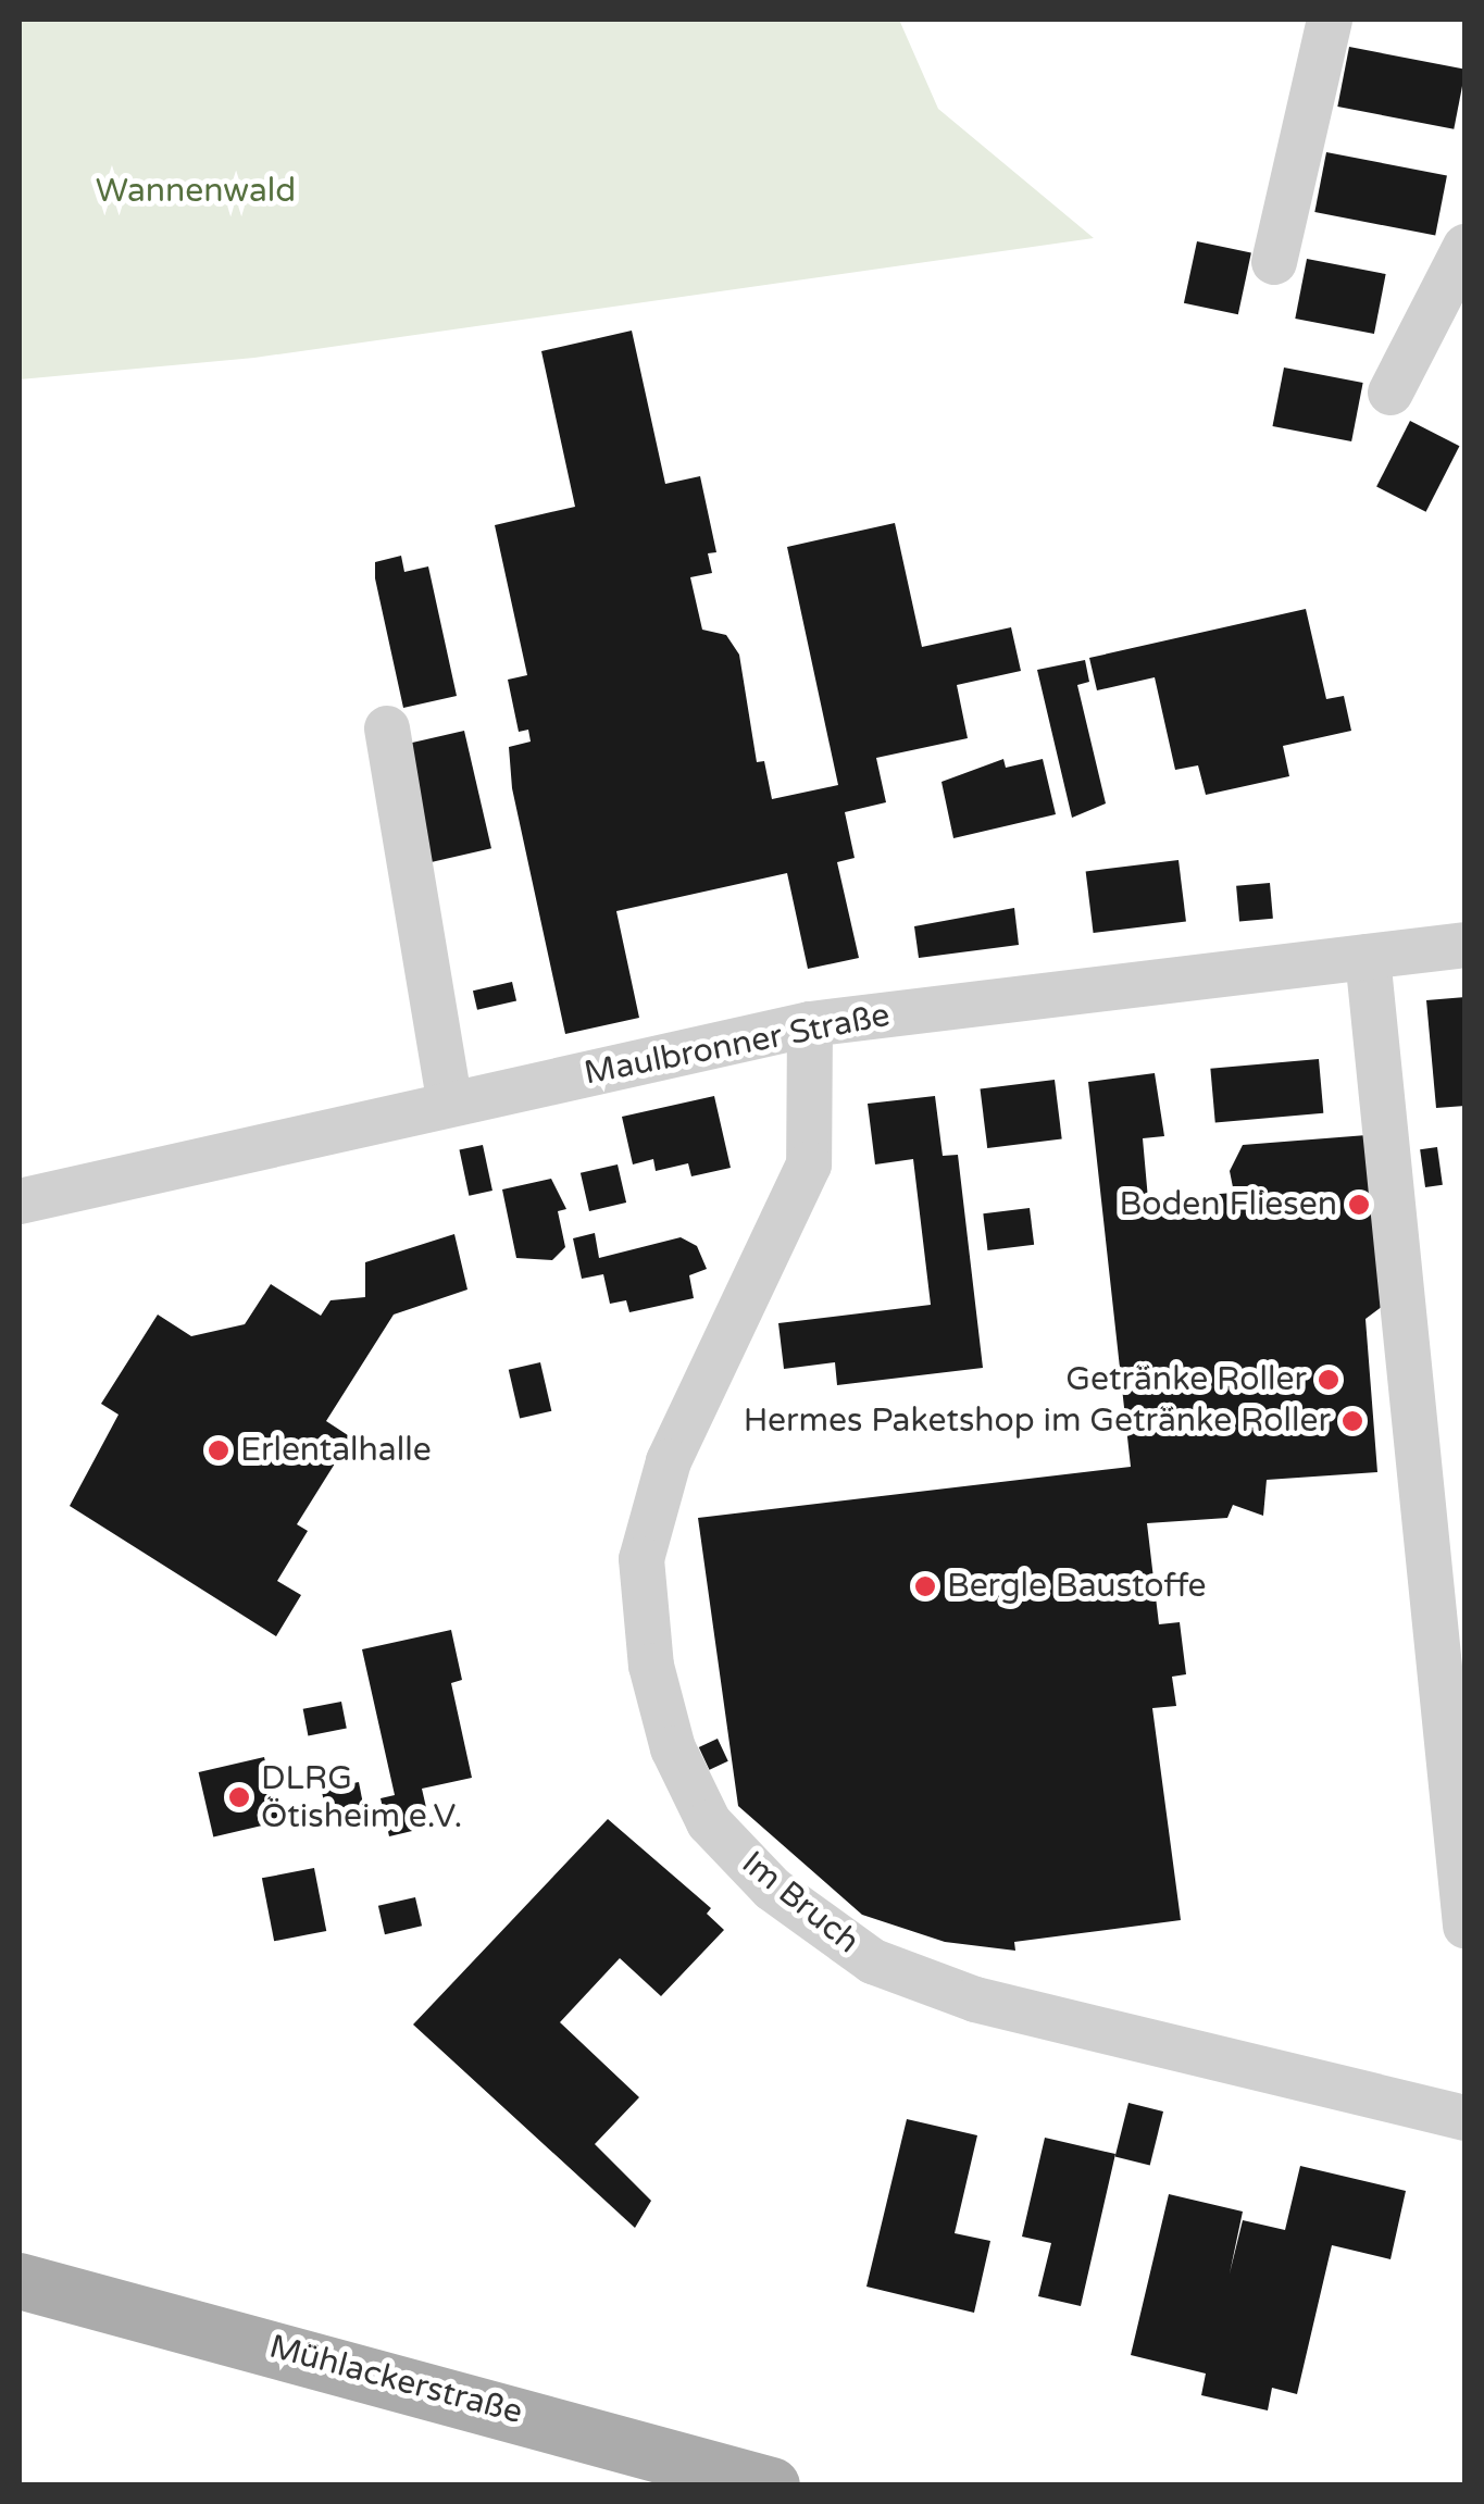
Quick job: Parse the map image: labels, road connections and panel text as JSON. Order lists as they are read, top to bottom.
{
  "streets": {
    "main road": ["Mühlackerstraße"],
    "street": ["Maulbronner Straße", "Im Bruch"]
  },
  "crossings": [
    ["Maulbronner Straße", "Im Bruch"]
  ],
  "parks": ["Wannenwald"],
  "places": [
    "Boden Fliesen",
    "Getränke Roller",
    "Hermes Paketshop im Getränke Roller",
    "Erlentalhalle",
    "Bergle Baustoffe",
    "DLRG Ötisheim e.V."
  ]
}
